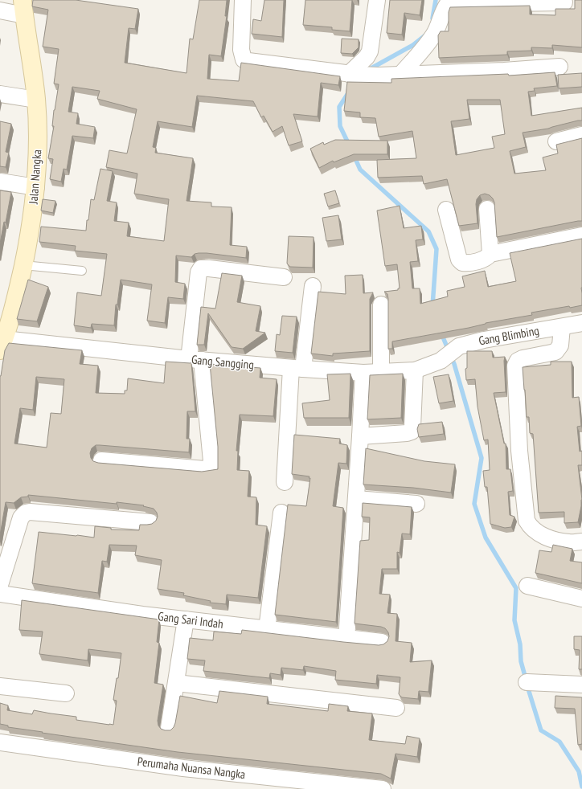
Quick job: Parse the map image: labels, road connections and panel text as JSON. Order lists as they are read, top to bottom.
{
  "streets": {
    "main road": ["Jalan Nangka"],
    "street": [
      "Gang Blimbing",
      "Gang Sangging",
      "Gang Sari Indah",
      "Perumaha Nuansa Nangka"
    ]
  },
  "crossings": [
    ["Jalan Nangka", "Gang Sangging"],
    ["Gang Blimbing", "Gang Sangging"]
  ]
}
